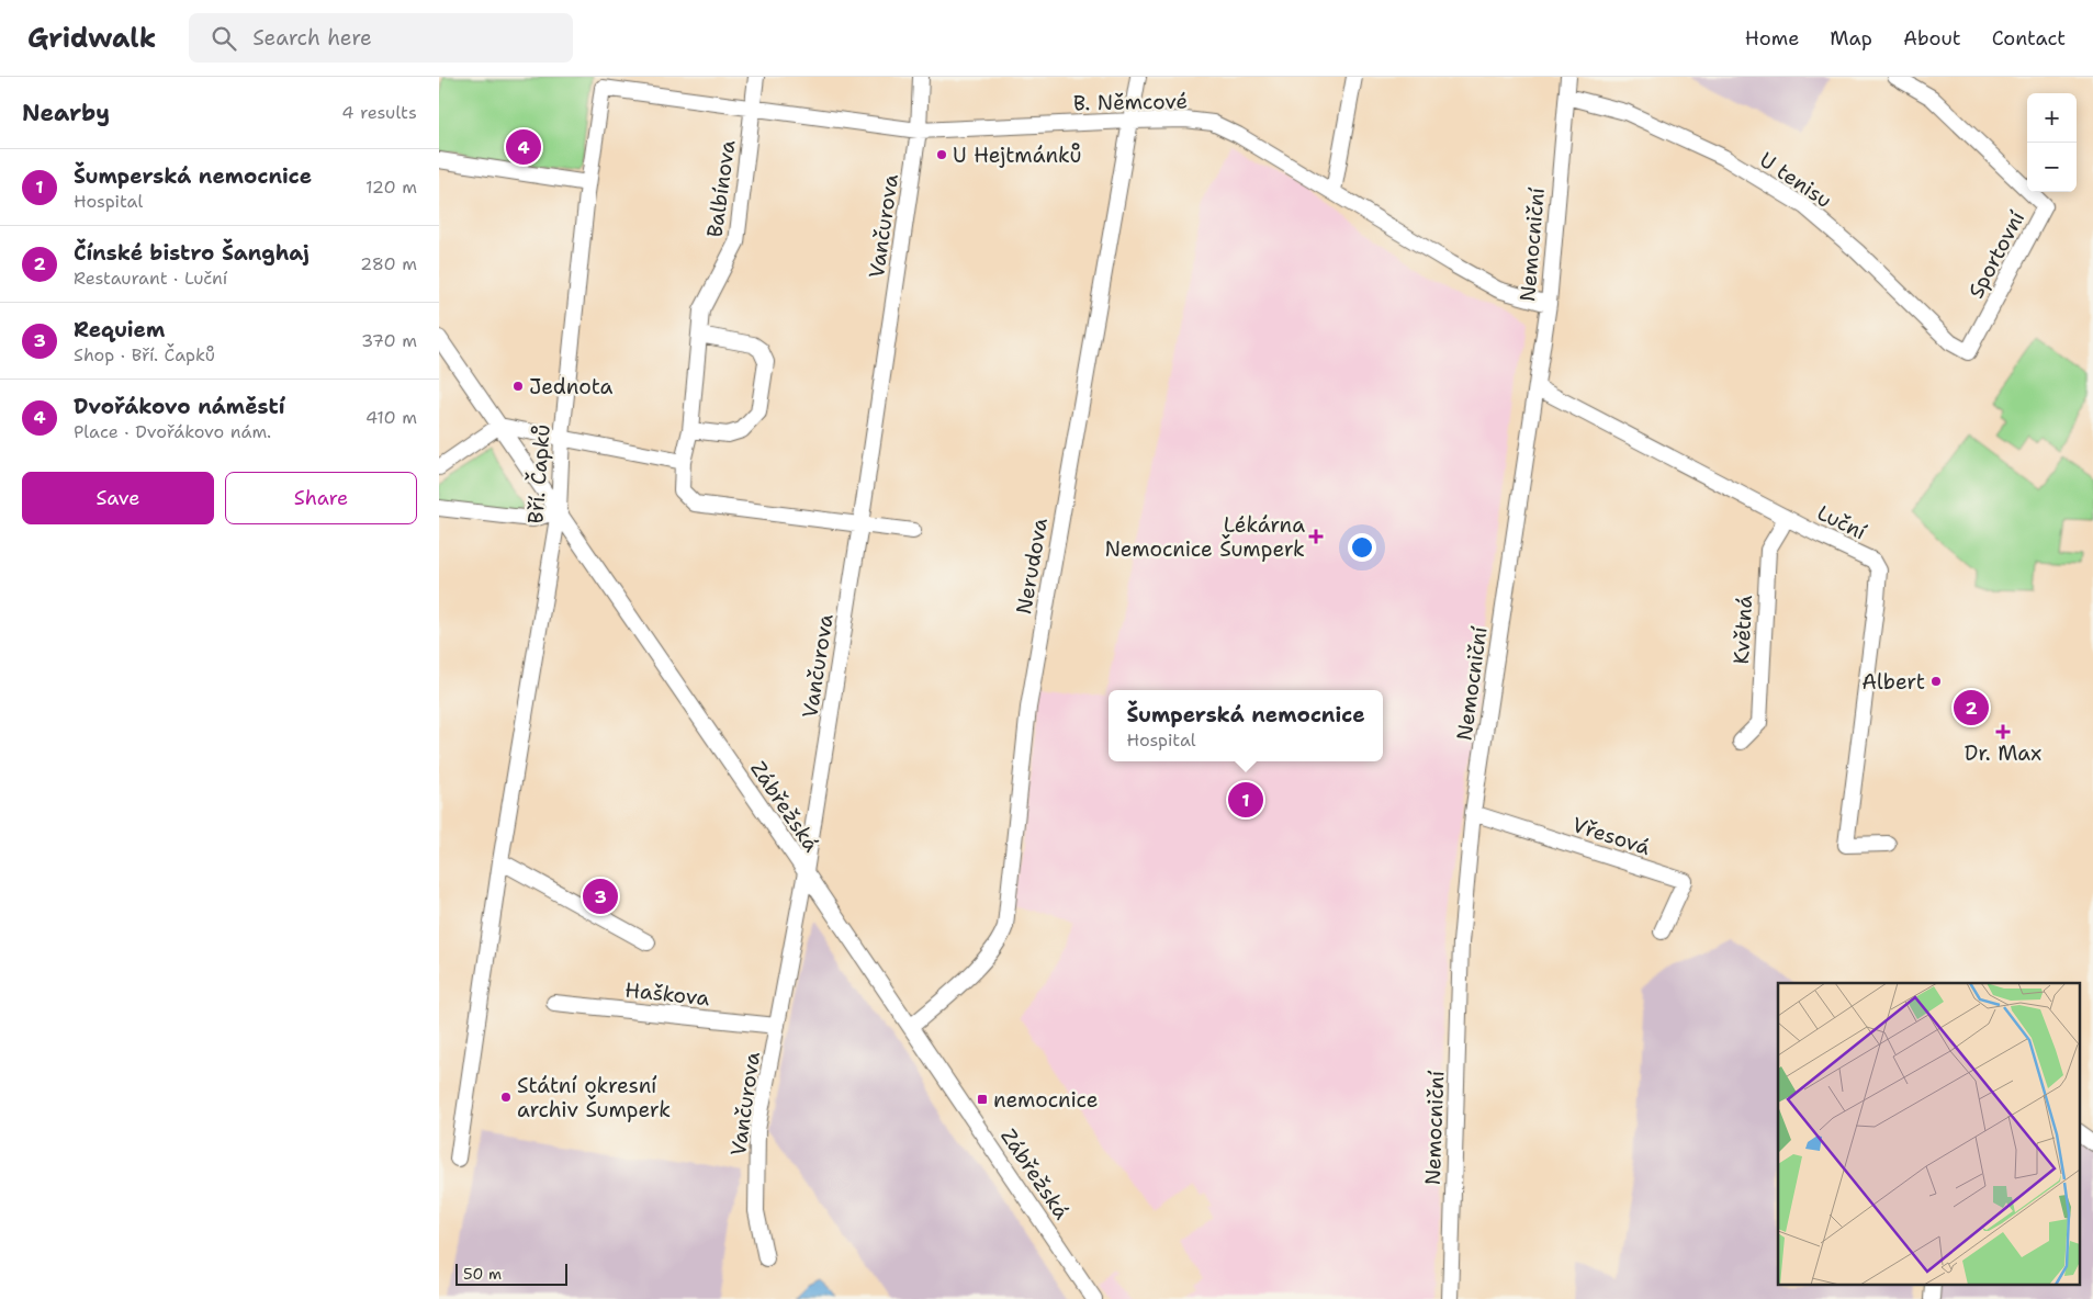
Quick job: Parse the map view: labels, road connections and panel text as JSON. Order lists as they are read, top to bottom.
{
  "streets": {
    "street": [
      "B. Němcové",
      "U tenisu",
      "Balbínova",
      "Vančurova",
      "Nemocniční",
      "Sportovní",
      "Bří. Čapků",
      "Luční",
      "Nerudova",
      "Květná",
      "Zábřežská",
      "Vřesová",
      "Haškova"
    ]
  },
  "crossings": [
    ["B. Němcové", "Balbínova"],
    ["B. Němcové", "Vančurova"],
    ["B. Němcové", "Nemocniční"],
    ["B. Němcové", "Bří. Čapků"],
    ["B. Němcové", "Nerudova"],
    ["U tenisu", "Nemocniční"],
    ["U tenisu", "Sportovní"],
    ["Balbínova", "Vančurova"],
    ["Vančurova", "Zábřežská"],
    ["Vančurova", "Haškova"],
    ["Nemocniční", "Luční"],
    ["Nemocniční", "Vřesová"],
    ["Bří. Čapků", "Zábřežská"],
    ["Luční", "Květná"],
    ["Nerudova", "Zábřežská"]
  ],
  "places": {
    "other": [
      "U Hejtmánků",
      "Jednota",
      "Albert",
      "Státní okresní archiv Šumperk"
    ],
    "health": ["Lékárna Nemocnice Šumperk", "Dr. Max"],
    "transit": ["nemocnice"]
  },
  "scale_bar": "50 m",
  "page": {
    "header": "Gridwalk",
    "search": "Search here",
    "nav": [
      "Home",
      "Map",
      "About",
      "Contact"
    ],
    "heading": ["Nearby", "4 results"],
    "map_buttons": ["+", "−"],
    "pins": [
      "4",
      "2",
      "1",
      "3"
    ],
    "list": [
      {
        "mark": "1",
        "name": "Šumperská nemocnice",
        "note": "Hospital",
        "value": "120 m"
      },
      {
        "mark": "2",
        "name": "Čínské bistro Šanghaj",
        "note": "Restaurant · Luční",
        "value": "280 m"
      },
      {
        "mark": "3",
        "name": "Requiem",
        "note": "Shop · Bří. Čapků",
        "value": "370 m"
      },
      {
        "mark": "4",
        "name": "Dvořákovo náměstí",
        "note": "Place · Dvořákovo nám.",
        "value": "410 m"
      }
    ],
    "buttons": ["Save", "Share"],
    "popup": ["Šumperská nemocnice", "Hospital"],
    "scale": "50 m"
  }
}
